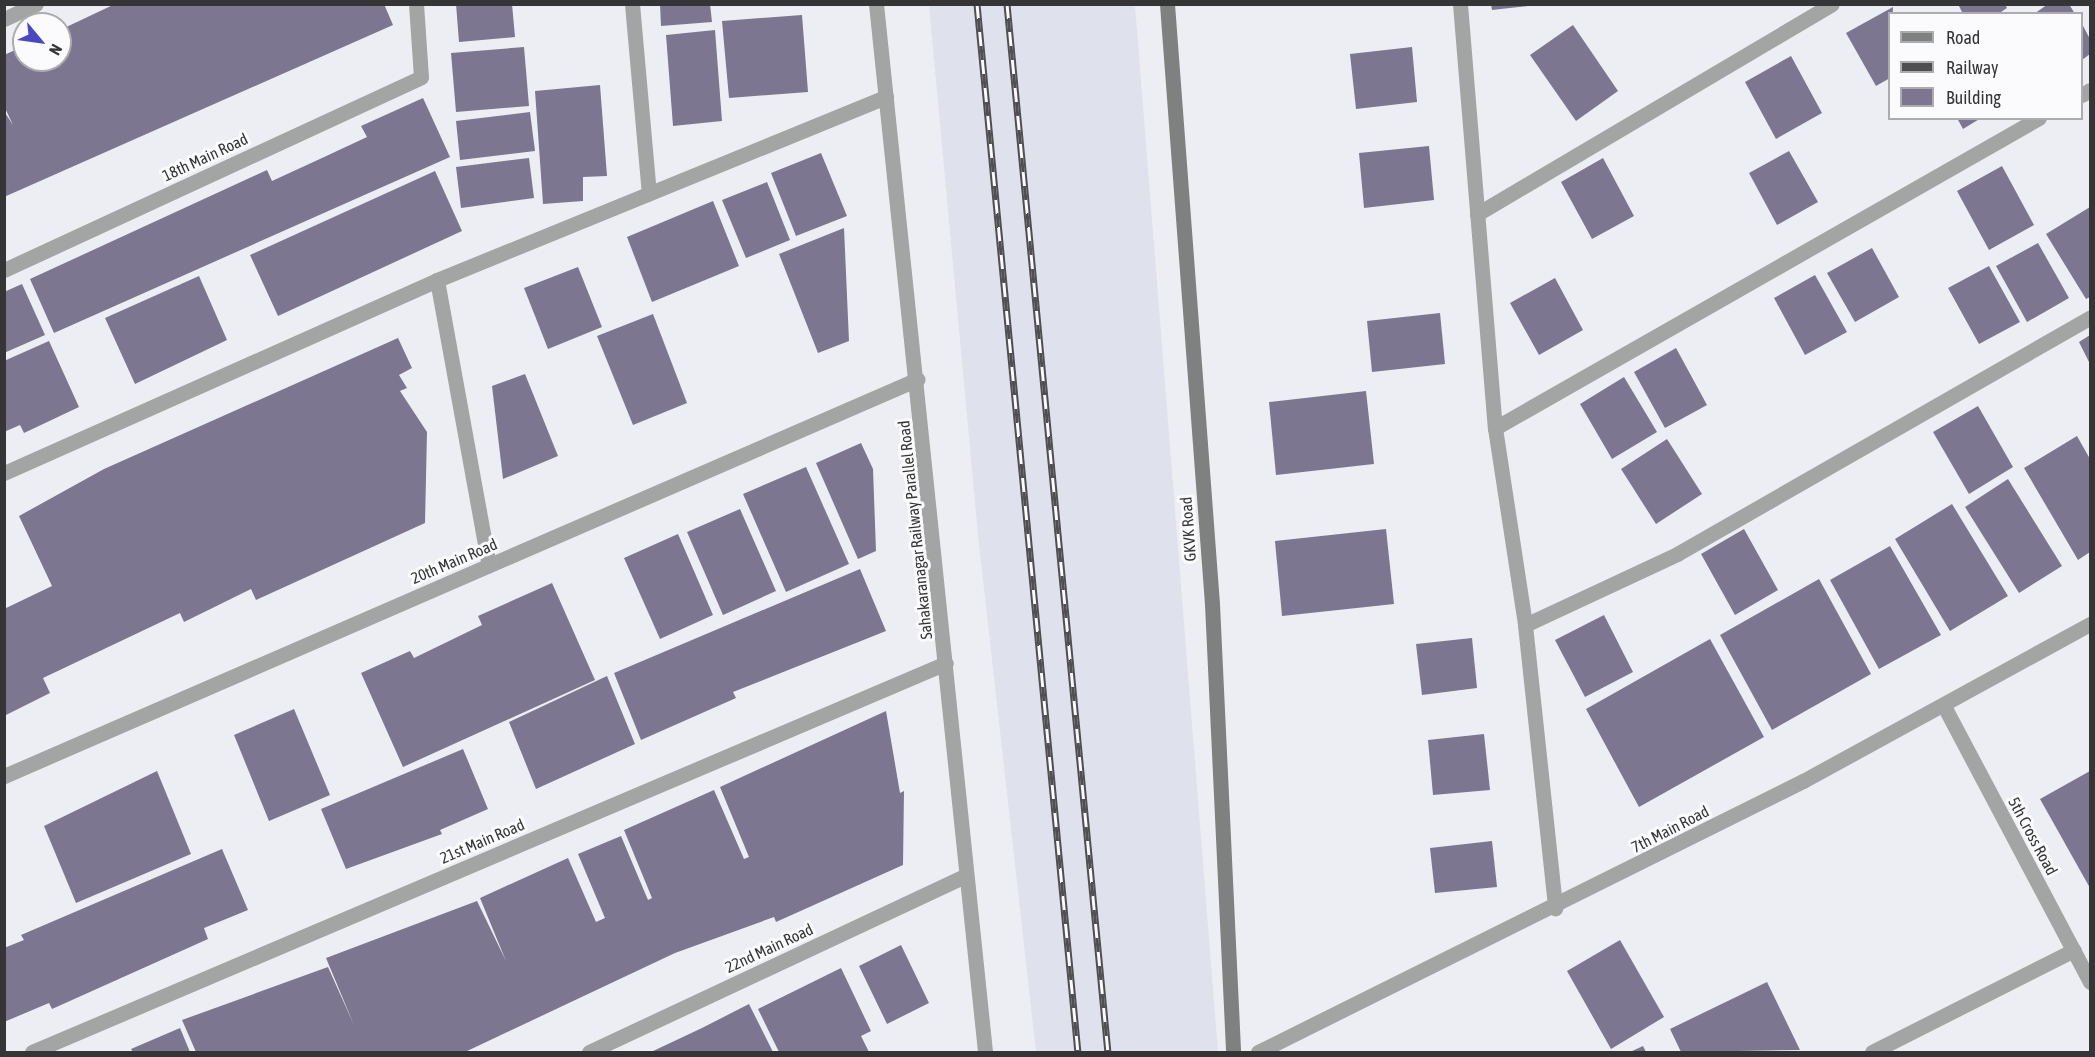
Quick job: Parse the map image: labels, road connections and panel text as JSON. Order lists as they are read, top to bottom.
{
  "streets": {
    "main road": ["GKVK Road"],
    "street": [
      "18th Main Road",
      "Sahakaranagar Railway Parallel Road",
      "20th Main Road",
      "7th Main Road",
      "5th Cross Road",
      "21st Main Road",
      "22nd Main Road"
    ]
  },
  "crossings": [
    ["Sahakaranagar Railway Parallel Road", "20th Main Road"],
    ["Sahakaranagar Railway Parallel Road", "21st Main Road"],
    ["Sahakaranagar Railway Parallel Road", "22nd Main Road"],
    ["7th Main Road", "5th Cross Road"]
  ],
  "legend": ["Road", "Railway", "Building"],
  "north": "bottom right"
}
